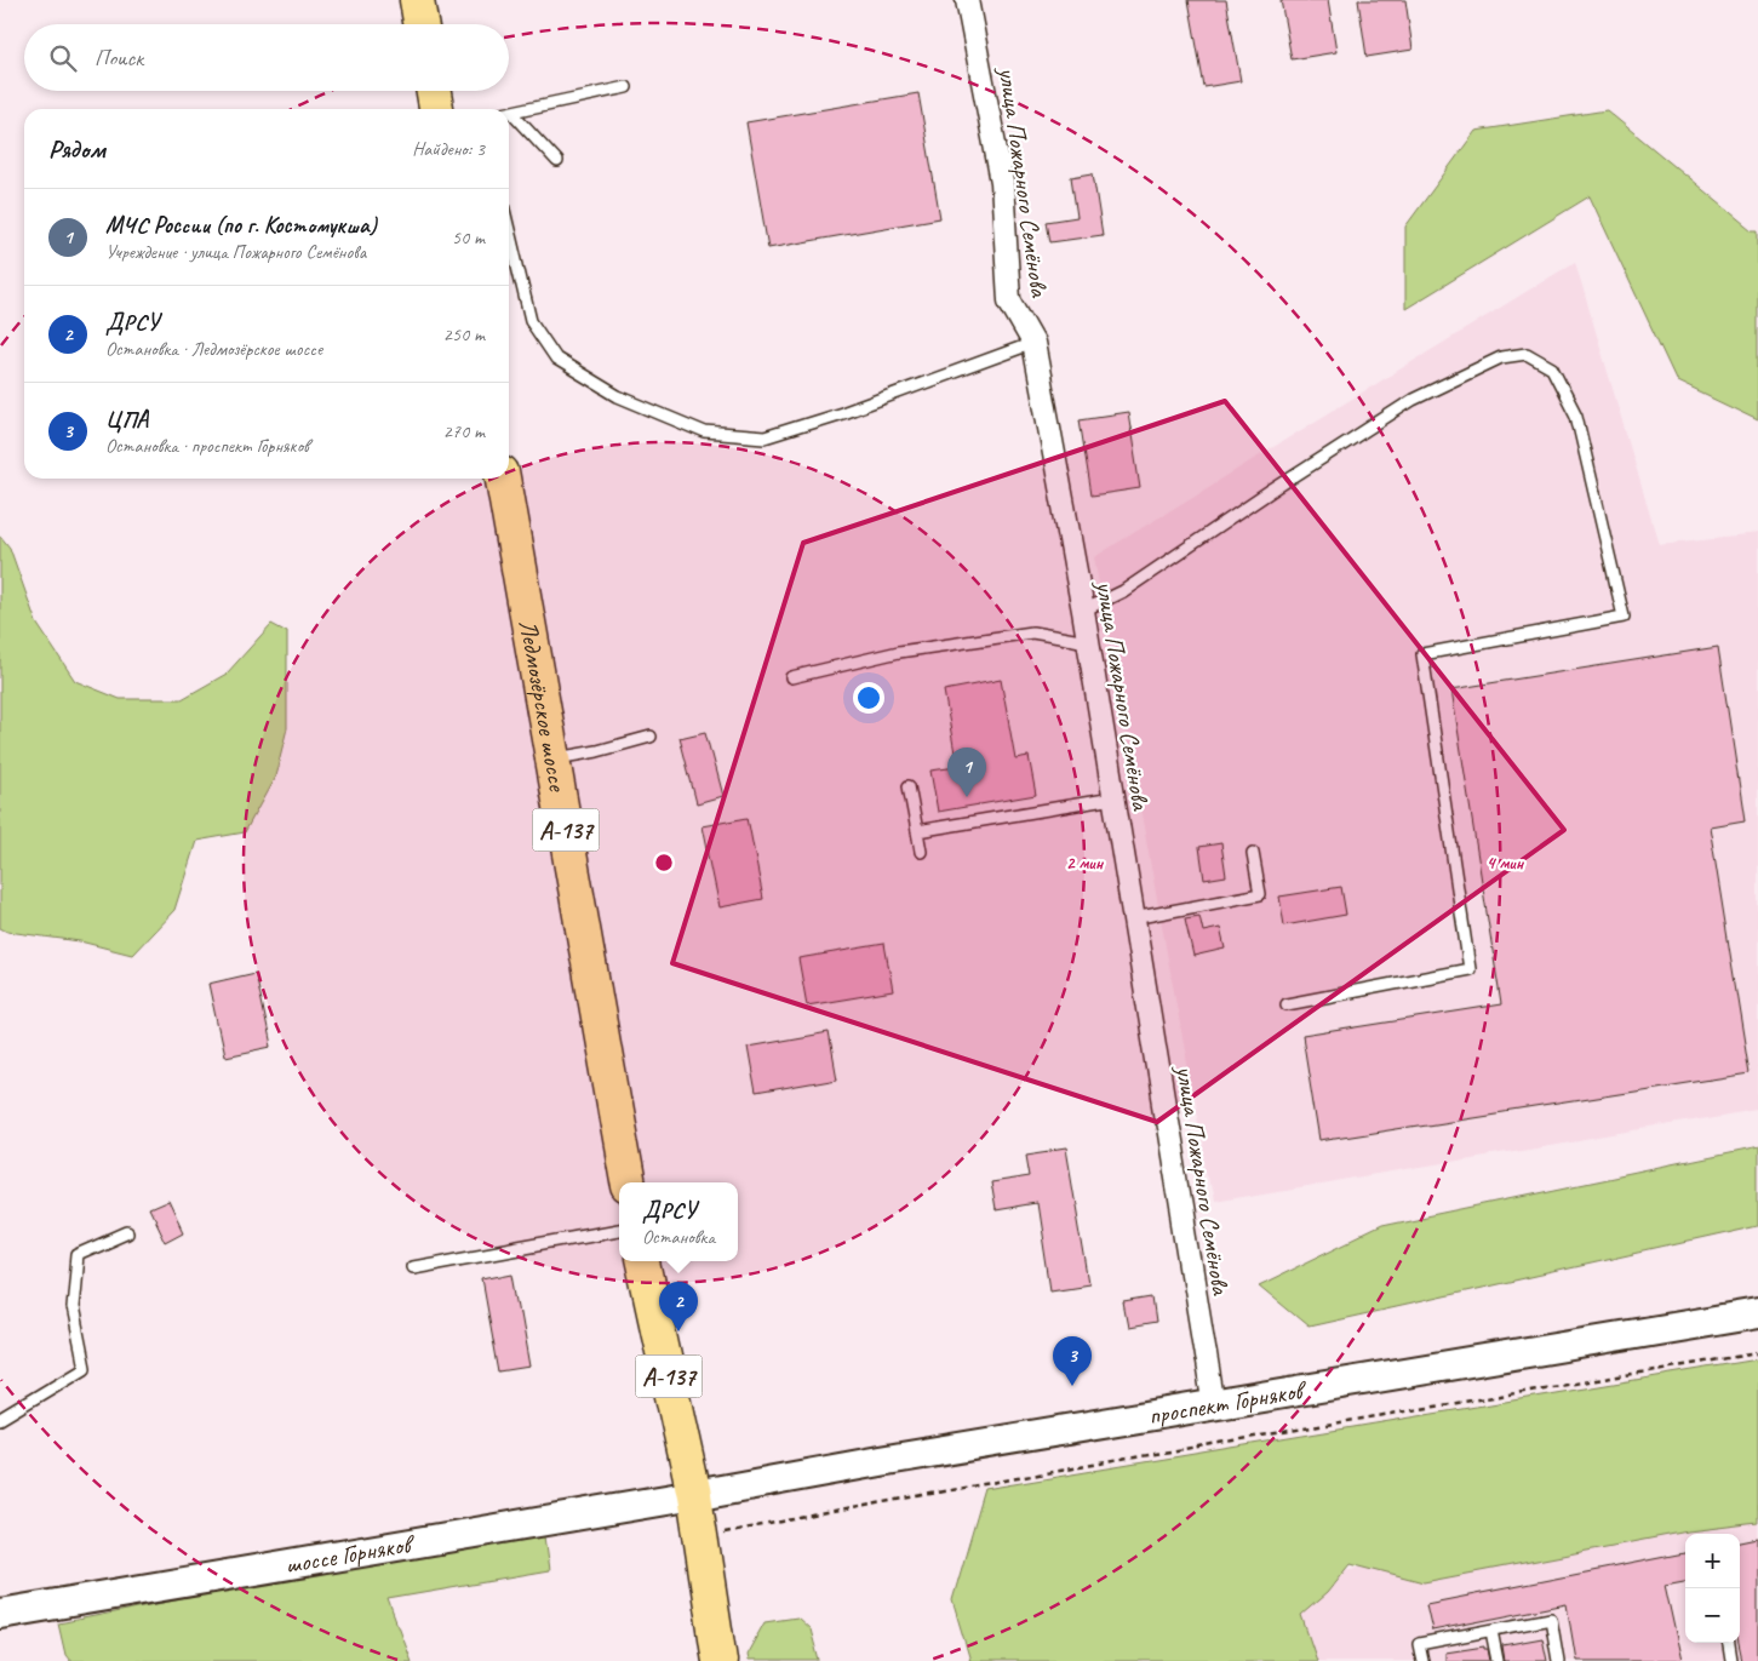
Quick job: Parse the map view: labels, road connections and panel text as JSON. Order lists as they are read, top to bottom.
{
  "streets": {
    "main road": [
      "Ледмозёрское шоссе",
      "А-137",
      "проспект Горняков",
      "шоссе Горняков"
    ],
    "street": ["улица Пожарного Семёнова"]
  },
  "crossings": [
    ["улица Пожарного Семёнова", "проспект Горняков"],
    ["А-137", "проспект Горняков"],
    ["А-137", "шоссе Горняков"],
    ["проспект Горняков", "шоссе Горняков"]
  ],
  "page": {
    "search": "Поиск",
    "heading": ["Рядом", "Найдено: 3"],
    "list": [
      {
        "mark": "1",
        "name": "МЧС России (по г. Костомукша)",
        "note": "Учреждение · улица Пожарного Семёнова",
        "value": "50 m"
      },
      {
        "mark": "2",
        "name": "ДРСУ",
        "note": "Остановка · Ледмозёрское шоссе",
        "value": "250 m"
      },
      {
        "mark": "3",
        "name": "ЦПА",
        "note": "Остановка · проспект Горняков",
        "value": "270 m"
      }
    ],
    "pins": ["1", "2", "3"],
    "popup": ["ДРСУ", "Остановка"],
    "map_buttons": ["+", "−"]
  },
  "rings": ["2 мин", "4 мин"]
}
